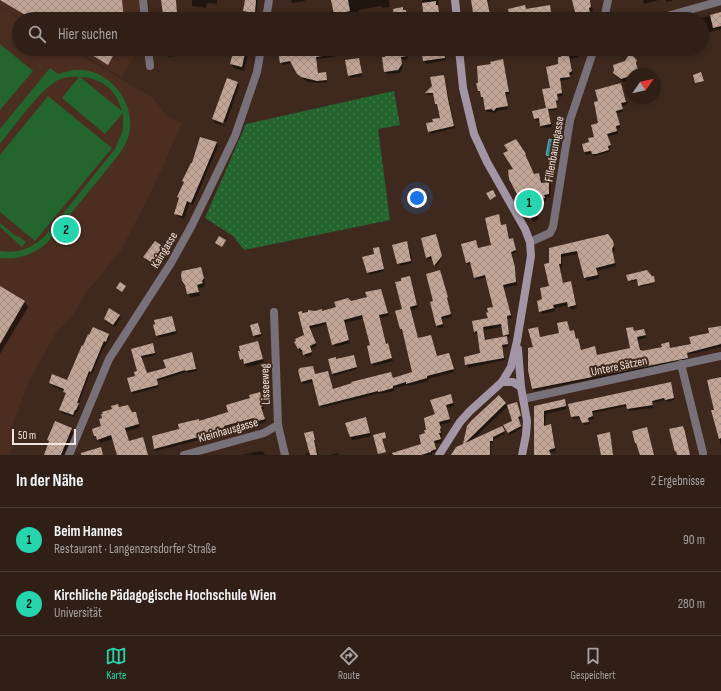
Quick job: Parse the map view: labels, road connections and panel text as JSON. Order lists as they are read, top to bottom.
{
  "streets": {
    "street": [
      "Fillenbaumgasse",
      "Kaingasse",
      "Untere Sätzen",
      "Lisseeweg",
      "Kleinhausgasse"
    ]
  },
  "crossings": [
    ["Lisseeweg", "Kleinhausgasse"]
  ],
  "scale_bar": "50 m",
  "north": "top right",
  "page": {
    "search": "Hier suchen",
    "pins": ["1", "2"],
    "scale": "50 m",
    "heading": ["In der Nähe", "2 Ergebnisse"],
    "list": [
      {
        "mark": "1",
        "name": "Beim Hannes",
        "note": "Restaurant · Langenzersdorfer Straße",
        "value": "90 m"
      },
      {
        "mark": "2",
        "name": "Kirchliche Pädagogische Hochschule Wien",
        "note": "Universität",
        "value": "280 m"
      }
    ],
    "nav": ["Karte", "Route", "Gespeichert"]
  }
}
